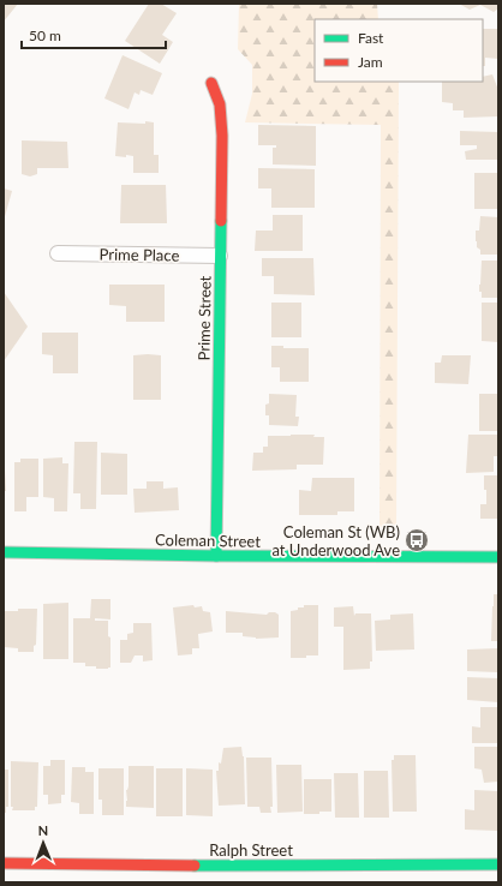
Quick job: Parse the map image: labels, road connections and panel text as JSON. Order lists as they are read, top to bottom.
{
  "streets": {
    "street": [
      "Prime Place",
      "Prime Street",
      "Coleman Street",
      "Ralph Street"
    ]
  },
  "crossings": [
    ["Prime Place", "Prime Street"],
    ["Prime Street", "Coleman Street"]
  ],
  "places": {
    "bus stop": ["Coleman St (WB) at Underwood Ave"]
  },
  "legend": ["Fast", "Jam"],
  "scale_bar": "50 m",
  "north": "top"
}
